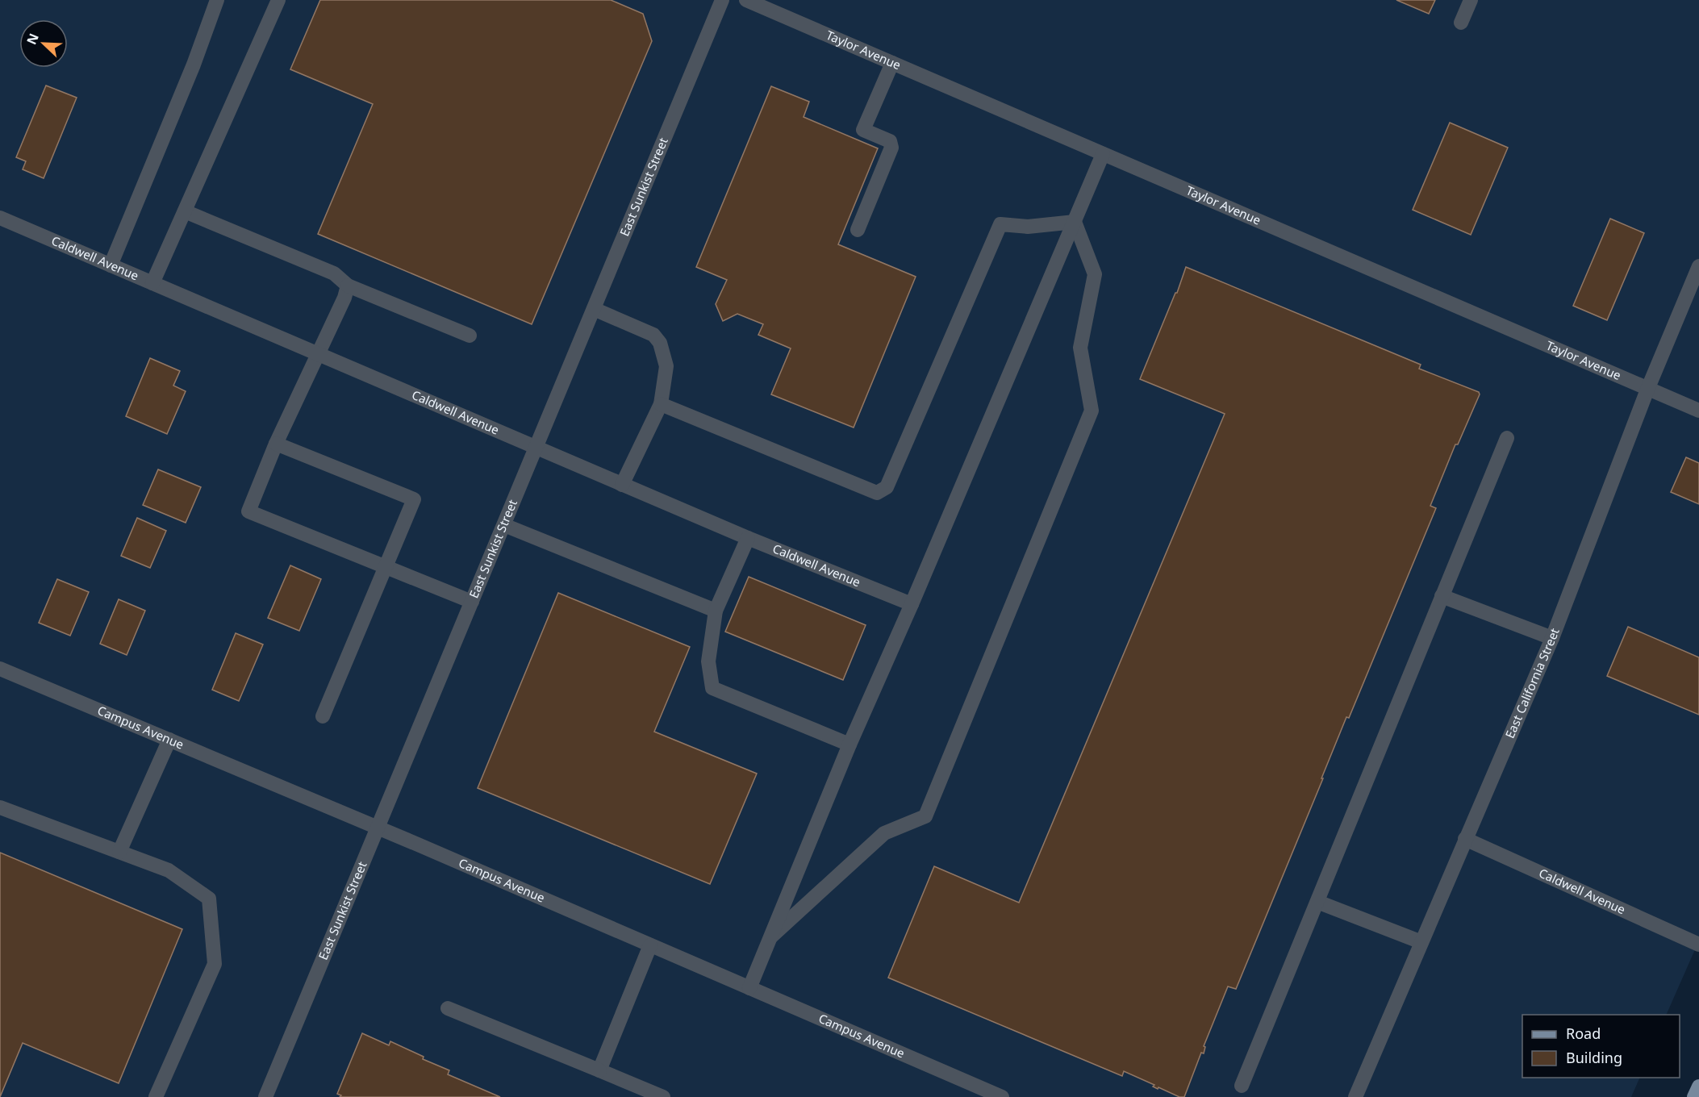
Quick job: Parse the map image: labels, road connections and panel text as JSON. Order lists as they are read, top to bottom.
{
  "streets": {
    "street": [
      "Taylor Avenue",
      "East Sunkist Street",
      "Caldwell Avenue",
      "East California Street",
      "Campus Avenue"
    ]
  },
  "crossings": [
    ["Taylor Avenue", "East California Street"],
    ["East Sunkist Street", "Caldwell Avenue"],
    ["East Sunkist Street", "Campus Avenue"],
    ["Caldwell Avenue", "East California Street"]
  ],
  "legend": ["Road", "Building"],
  "north": "top left"
}
